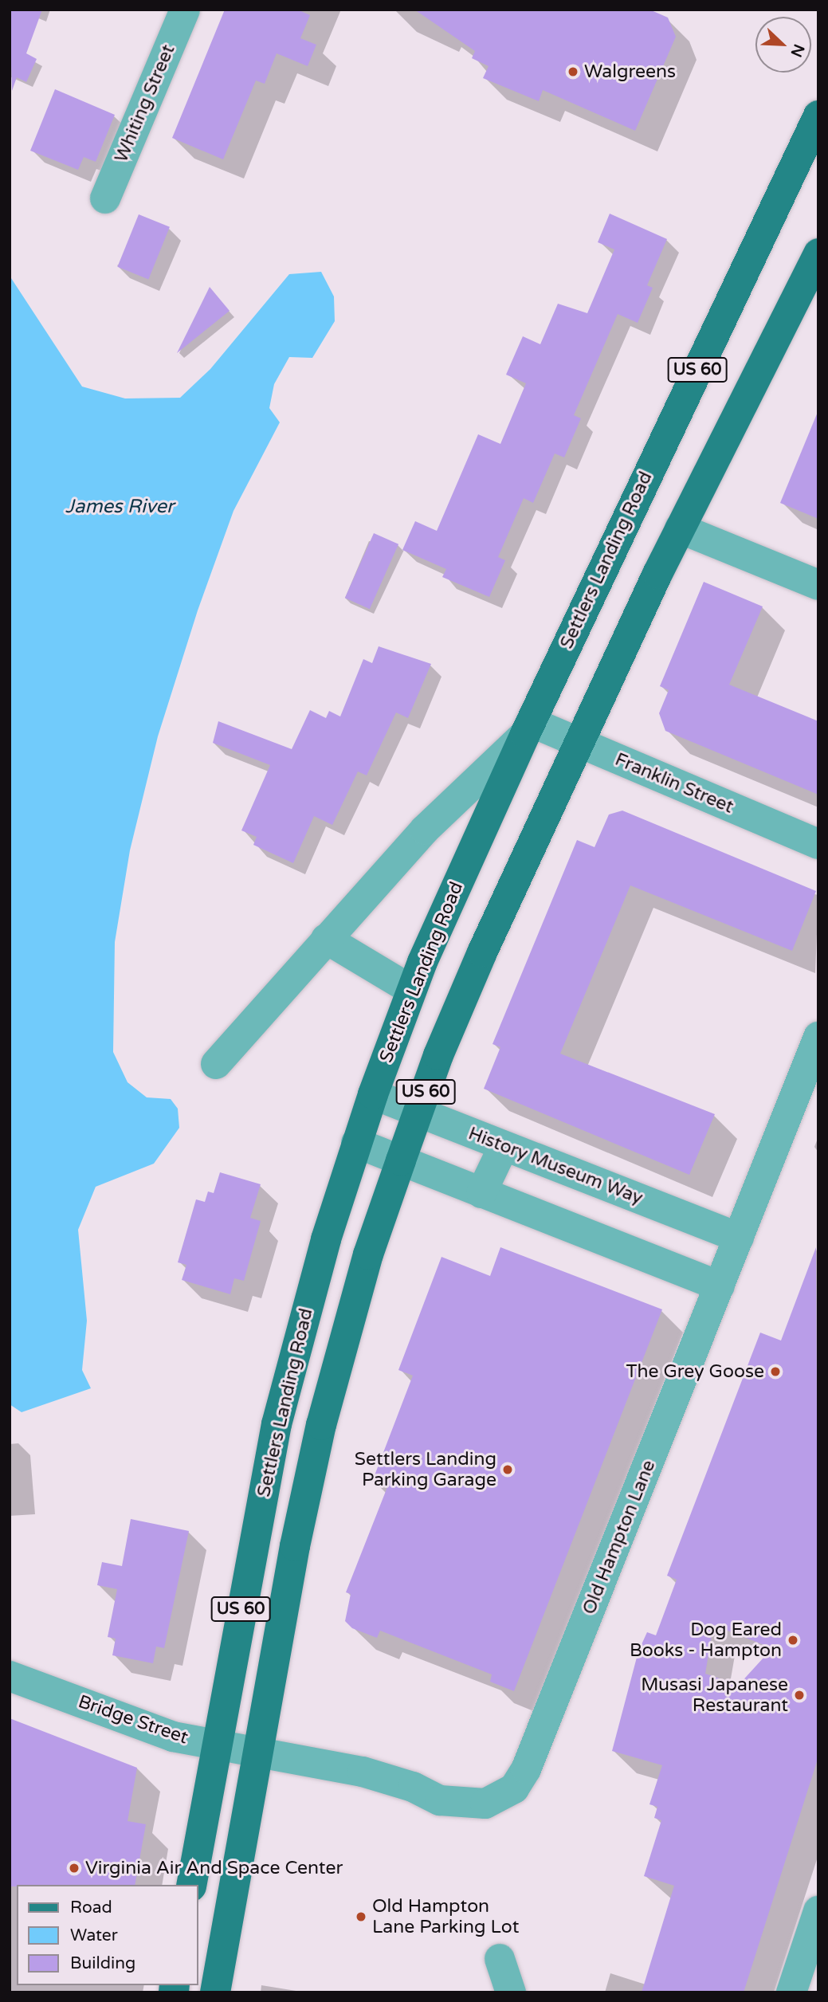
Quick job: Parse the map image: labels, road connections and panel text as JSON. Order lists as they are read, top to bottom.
{
  "streets": {
    "main road": ["US 60", "Settlers Landing Road"],
    "street": [
      "Whiting Street",
      "Franklin Street",
      "History Museum Way",
      "Old Hampton Lane",
      "Bridge Street"
    ]
  },
  "crossings": [
    ["US 60", "Franklin Street"],
    ["US 60", "History Museum Way"],
    ["US 60", "Old Hampton Lane"],
    ["US 60", "Bridge Street"],
    ["Settlers Landing Road", "Franklin Street"],
    ["Settlers Landing Road", "History Museum Way"],
    ["Settlers Landing Road", "Bridge Street"],
    ["History Museum Way", "Old Hampton Lane"],
    ["Old Hampton Lane", "Bridge Street"]
  ],
  "water": ["James River"],
  "places": [
    "Walgreens",
    "The Grey Goose",
    "Settlers Landing Parking Garage",
    "Dog Eared Books - Hampton",
    "Musasi Japanese Restaurant",
    "Virginia Air And Space Center",
    "Old Hampton Lane Parking Lot"
  ],
  "legend": ["Road", "Water", "Building"],
  "north": "bottom right"
}
